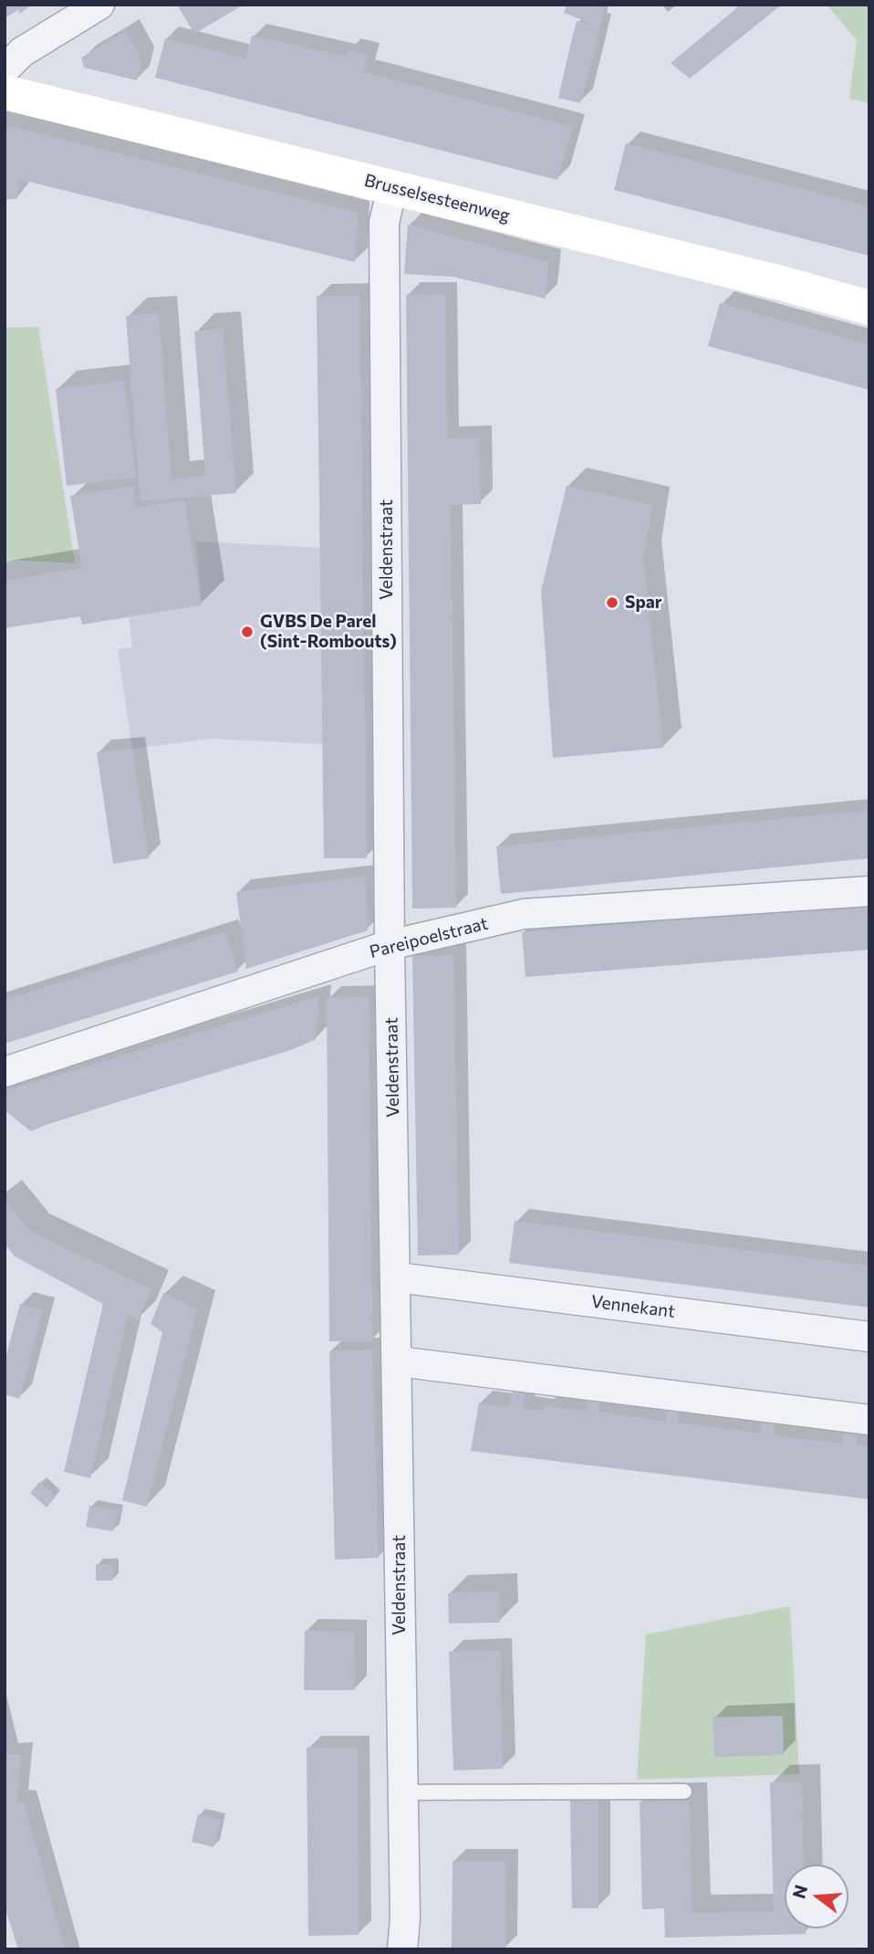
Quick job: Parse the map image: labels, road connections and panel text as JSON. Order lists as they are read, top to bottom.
{
  "streets": {
    "street": [
      "Brusselsesteenweg",
      "Veldenstraat",
      "Pareipoelstraat",
      "Vennekant"
    ]
  },
  "crossings": [
    ["Brusselsesteenweg", "Veldenstraat"],
    ["Veldenstraat", "Pareipoelstraat"],
    ["Veldenstraat", "Vennekant"]
  ],
  "places": ["Spar", "GVBS De Parel (Sint-Rombouts)"],
  "north": "left"
}
